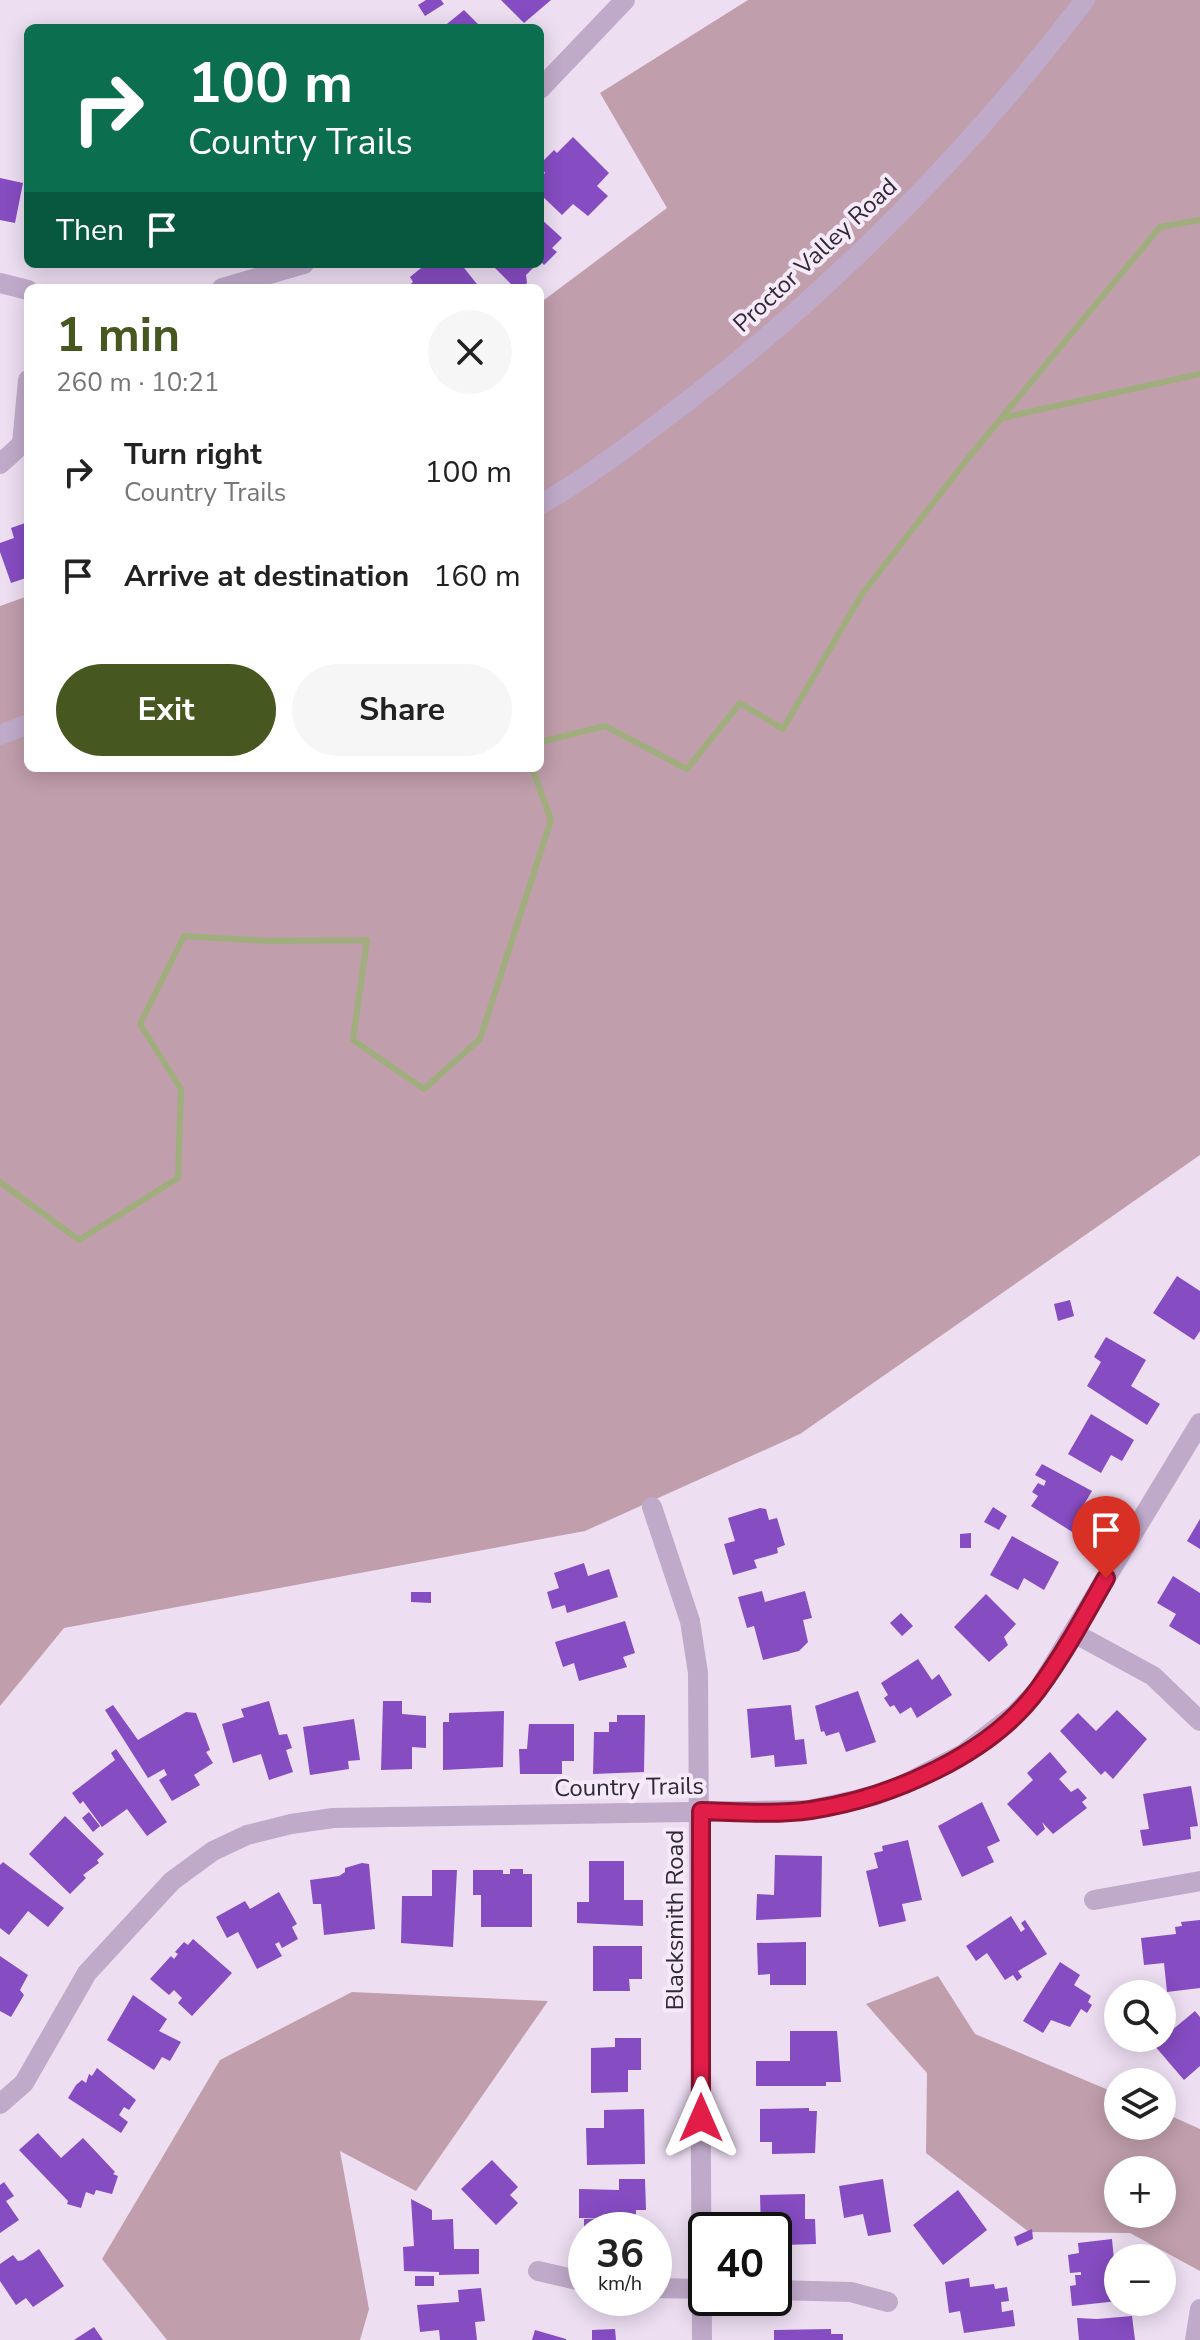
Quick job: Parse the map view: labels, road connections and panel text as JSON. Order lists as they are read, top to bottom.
{
  "streets": {
    "street": ["Proctor Valley Road", "Country Trails", "Blacksmith Road"]
  },
  "crossings": [
    ["Country Trails", "Blacksmith Road"]
  ],
  "page": {
    "turn": ["100 m", "Country Trails"],
    "then": "Then",
    "heading": ["1 min", "260 m · 10:21"],
    "list": [
      {
        "name": "Turn right",
        "note": "Country Trails",
        "value": "100 m"
      },
      {
        "name": "Arrive at destination",
        "value": "160 m"
      }
    ],
    "buttons": ["Exit", "Share"],
    "map_buttons": ["+", "−"],
    "speed": "36 km/h",
    "limit": "40"
  }
}
